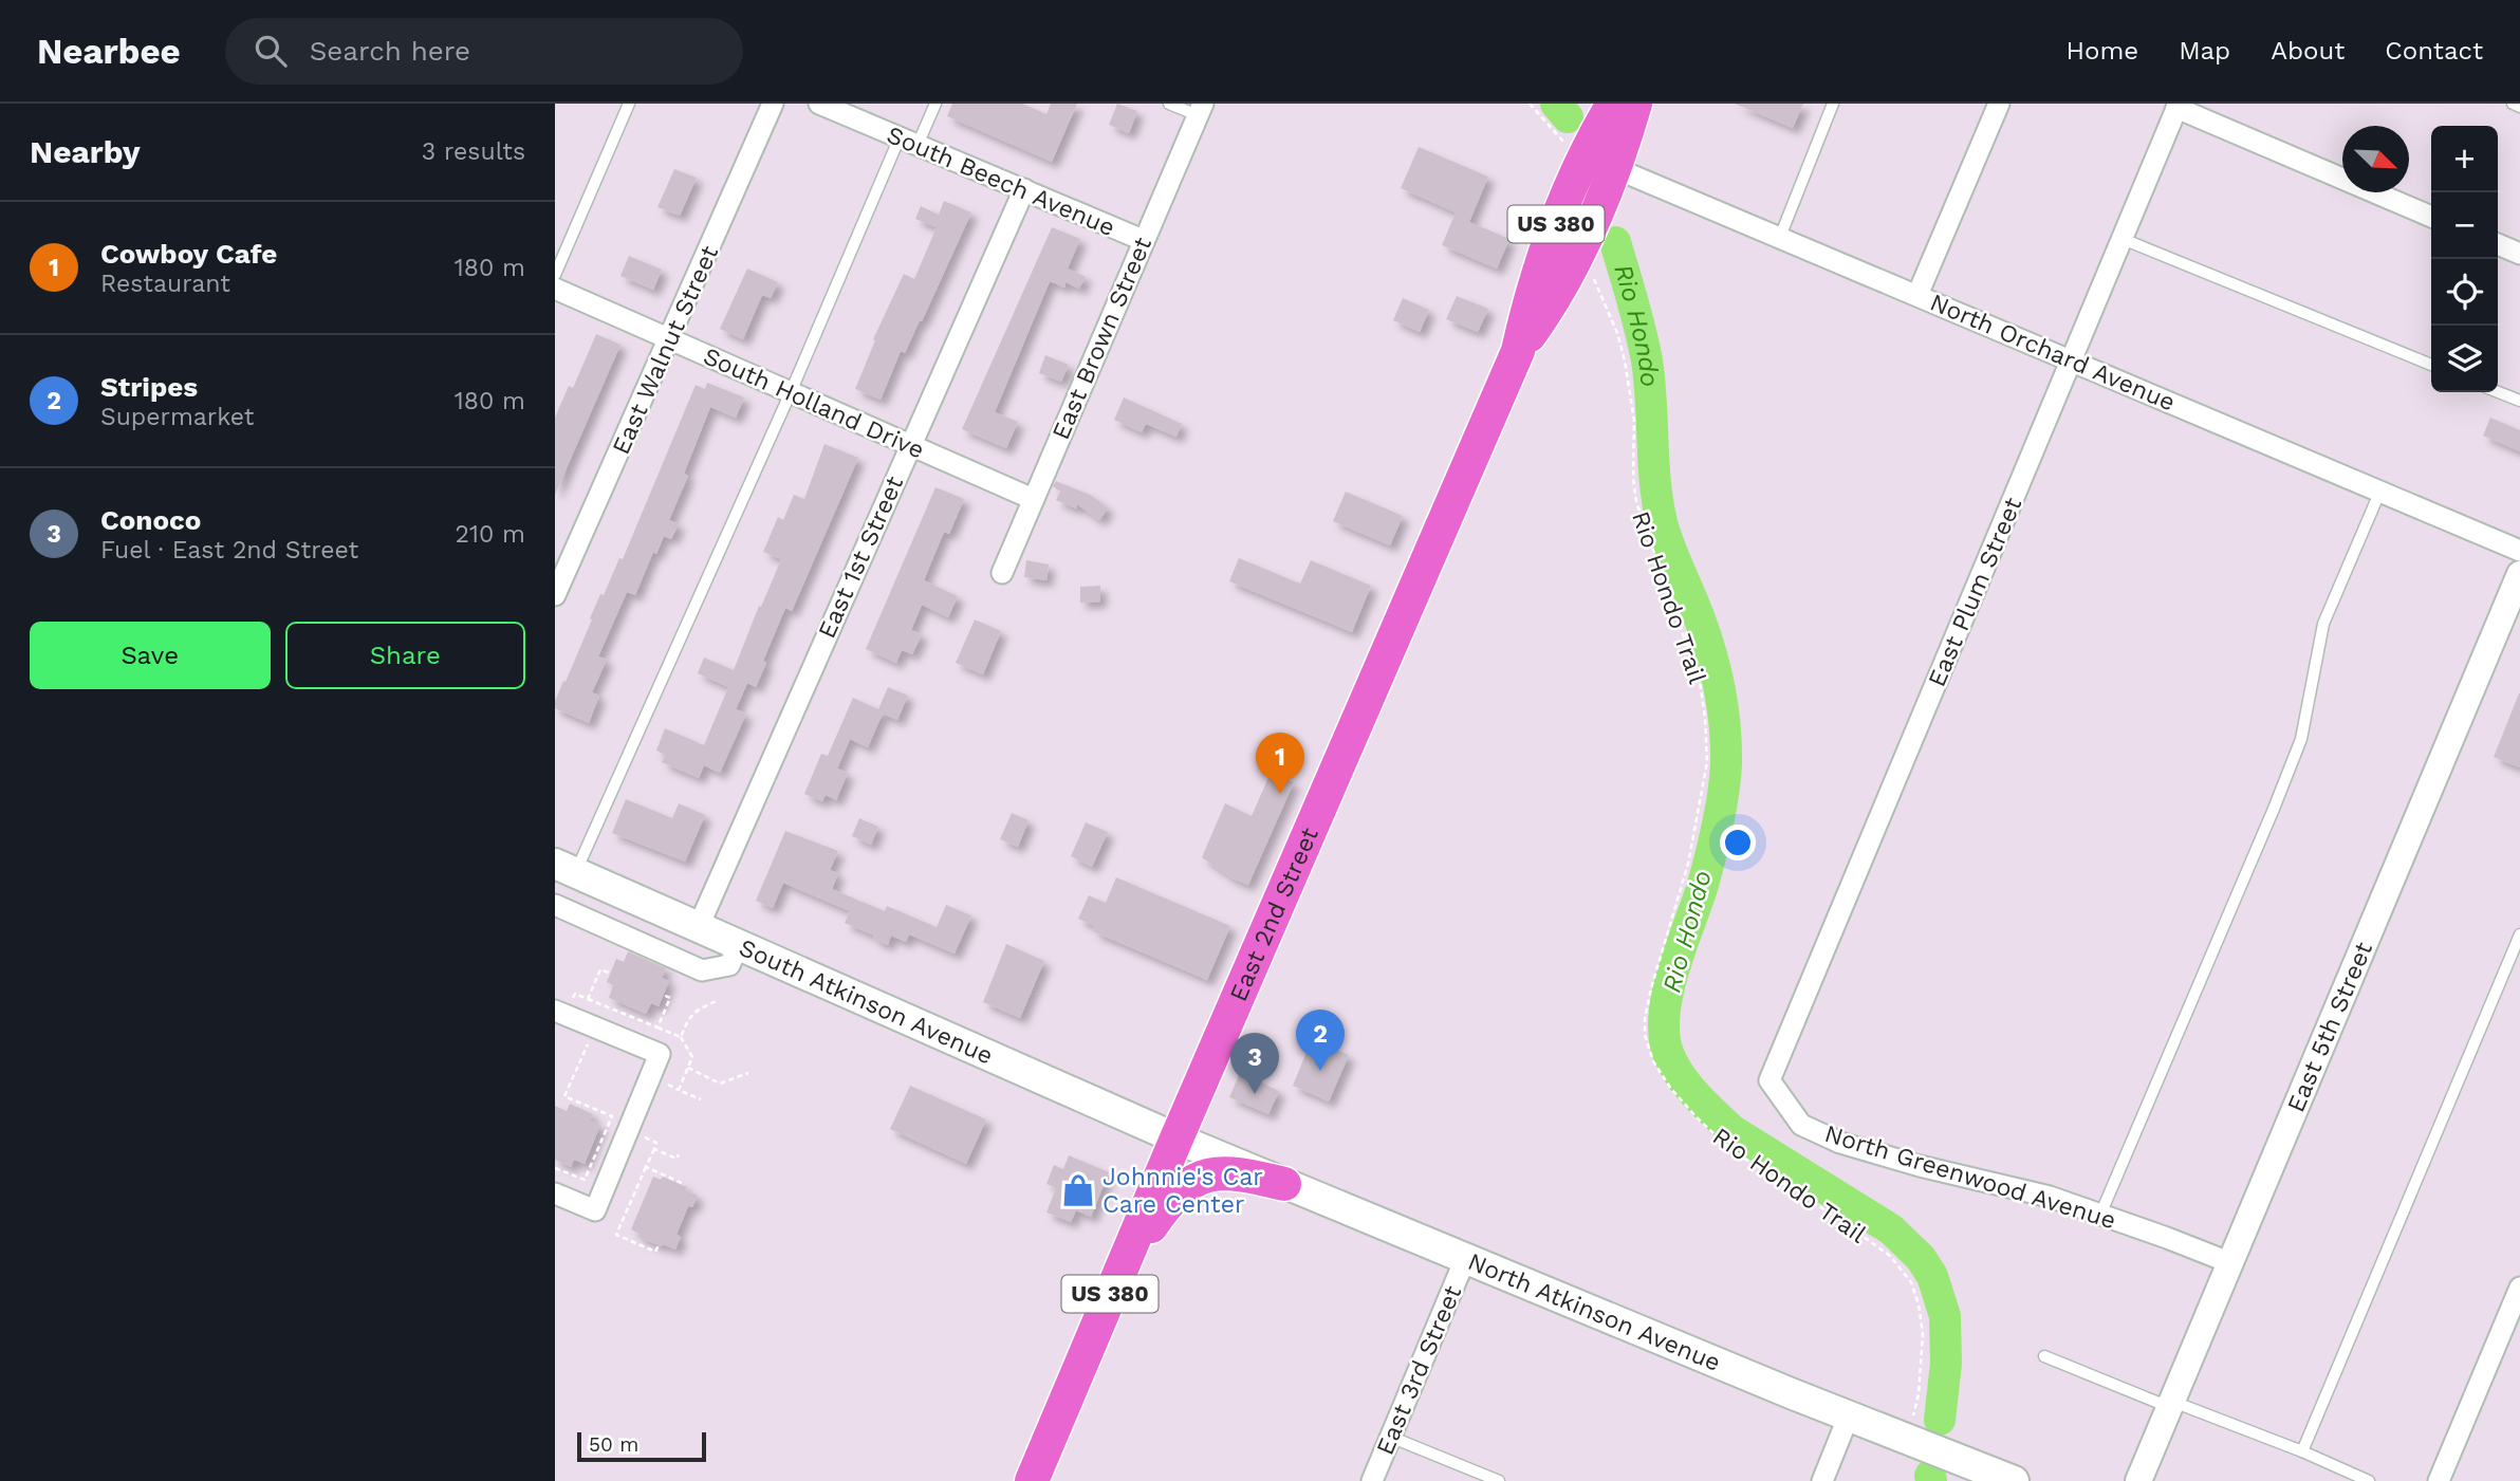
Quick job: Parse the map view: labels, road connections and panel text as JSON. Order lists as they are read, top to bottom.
{
  "streets": {
    "main road": [
      "US 380",
      "East 2nd Street",
      "South Atkinson Avenue",
      "North Atkinson Avenue"
    ],
    "street": [
      "South Beech Avenue",
      "East Brown Street",
      "East Walnut Street",
      "North Orchard Avenue",
      "South Holland Drive",
      "East 1st Street",
      "East Plum Street",
      "East 5th Street",
      "North Greenwood Avenue",
      "East 3rd Street"
    ],
    "path": ["Rio Hondo Trail"]
  },
  "crossings": [
    ["South Beech Avenue", "East Brown Street"],
    ["South Beech Avenue", "East 1st Street"],
    ["East Brown Street", "South Holland Drive"],
    ["East Walnut Street", "South Holland Drive"],
    ["North Orchard Avenue", "East Plum Street"],
    ["North Orchard Avenue", "East 2nd Street"],
    ["South Holland Drive", "East 1st Street"],
    ["East 1st Street", "South Atkinson Avenue"],
    ["East Plum Street", "North Greenwood Avenue"],
    ["Rio Hondo Trail", "North Atkinson Avenue"],
    ["East 2nd Street", "South Atkinson Avenue"],
    ["East 2nd Street", "North Atkinson Avenue"],
    ["South Atkinson Avenue", "North Atkinson Avenue"],
    ["East 5th Street", "North Greenwood Avenue"],
    ["North Atkinson Avenue", "East 3rd Street"]
  ],
  "water": ["Rio Hondo"],
  "places": {
    "shop": ["Johnnie's Car Care Center"]
  },
  "scale_bar": "50 m",
  "north": "bottom right",
  "page": {
    "header": "Nearbee",
    "search": "Search here",
    "nav": [
      "Home",
      "Map",
      "About",
      "Contact"
    ],
    "heading": ["Nearby", "3 results"],
    "map_buttons": ["+", "−"],
    "list": [
      {
        "mark": "1",
        "name": "Cowboy Cafe",
        "note": "Restaurant",
        "value": "180 m"
      },
      {
        "mark": "2",
        "name": "Stripes",
        "note": "Supermarket",
        "value": "180 m"
      },
      {
        "mark": "3",
        "name": "Conoco",
        "note": "Fuel · East 2nd Street",
        "value": "210 m"
      }
    ],
    "buttons": ["Save", "Share"],
    "pins": ["1", "2", "3"],
    "scale": "50 m"
  }
}
